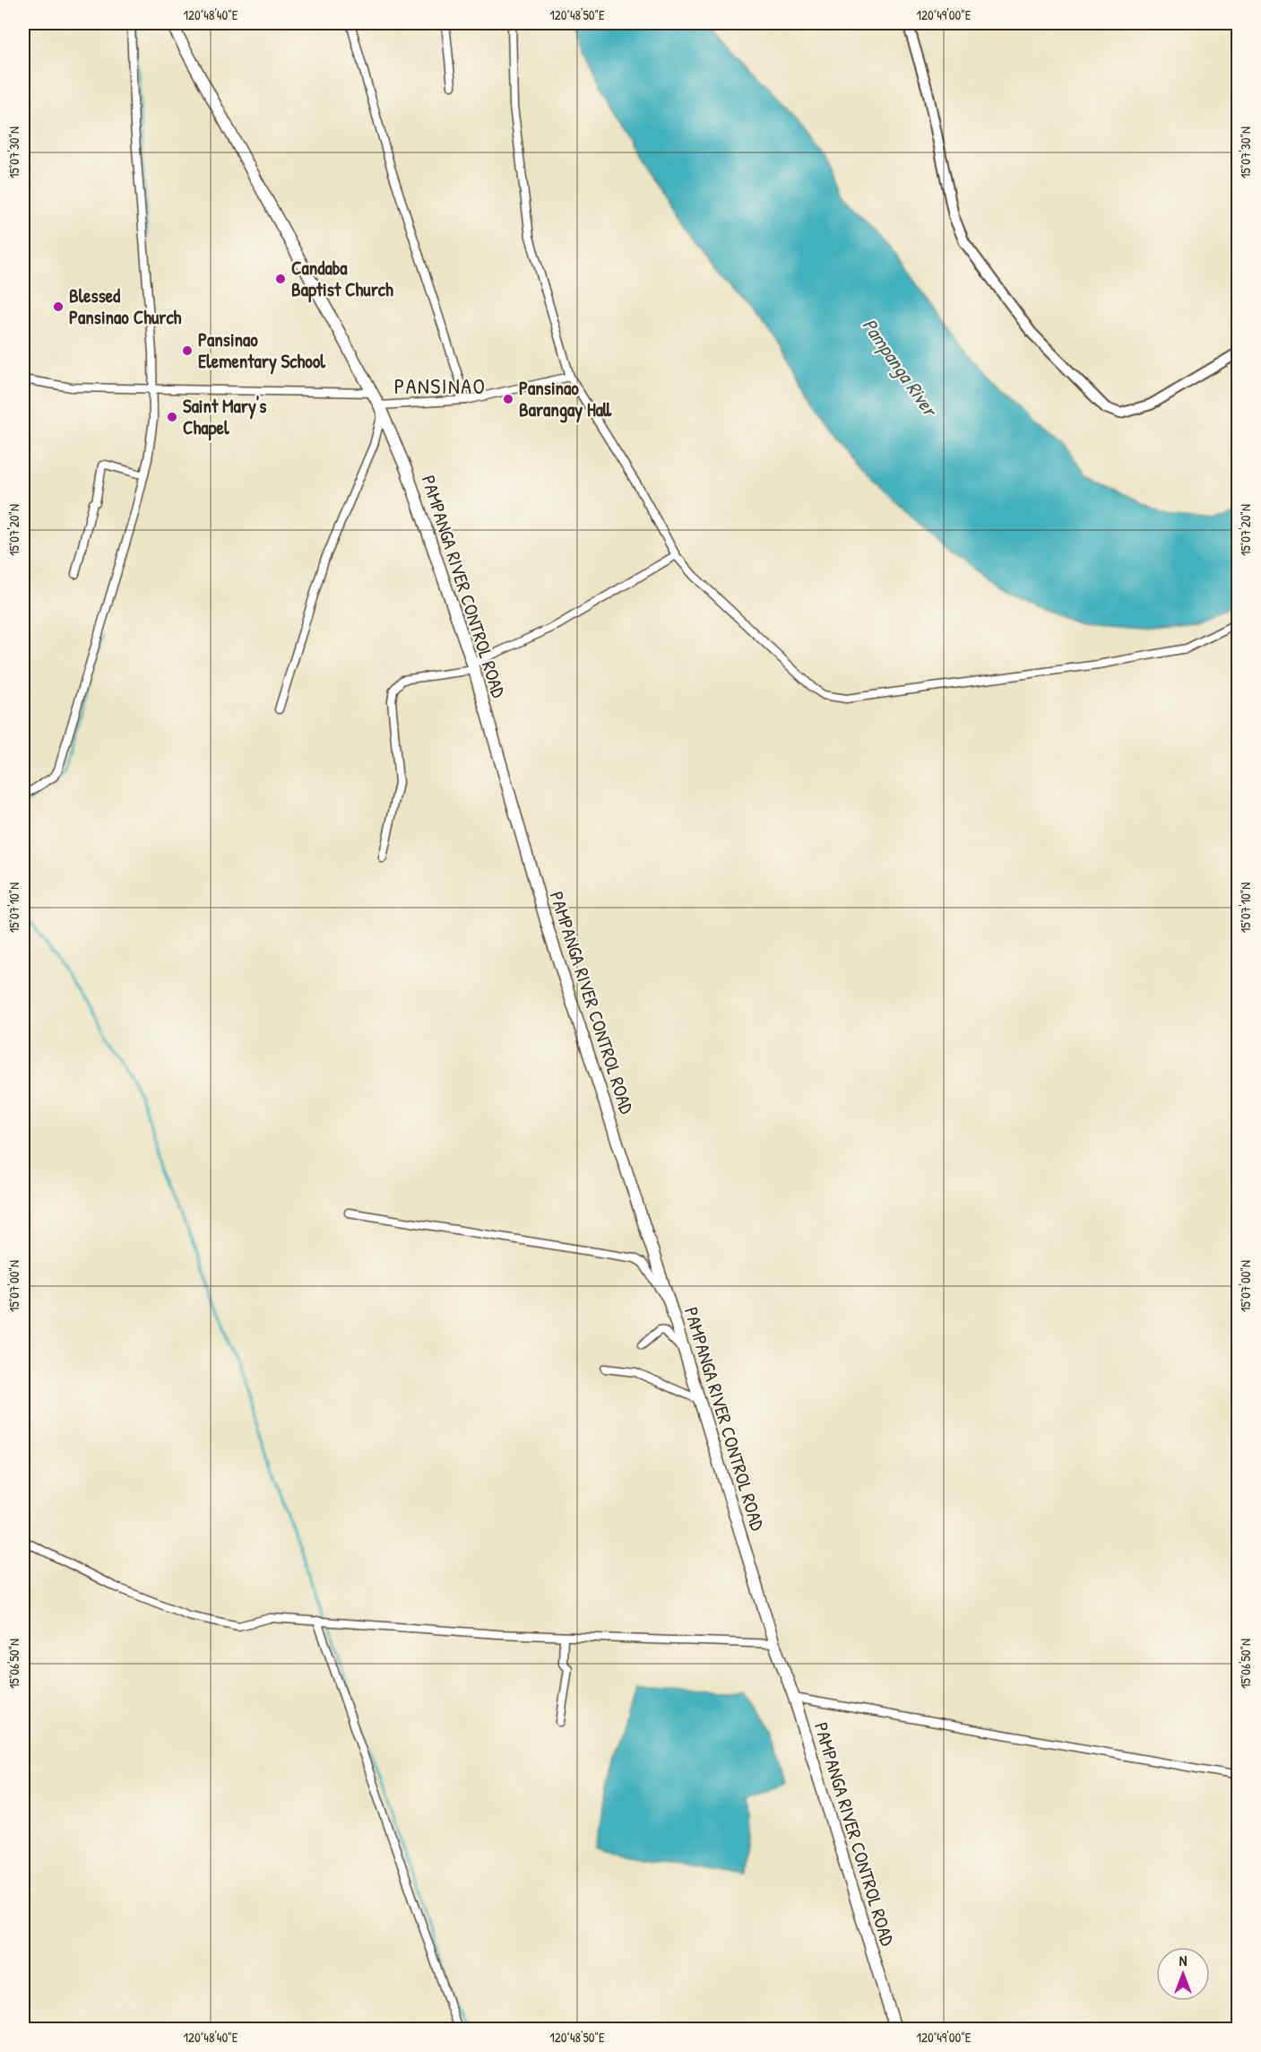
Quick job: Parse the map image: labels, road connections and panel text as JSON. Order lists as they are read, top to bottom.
{
  "streets": {
    "main road": ["PAMPANGA RIVER CONTROL ROAD"]
  },
  "districts": ["PANSINAO"],
  "water": ["Pampanga River"],
  "places": [
    "Candaba Baptist Church",
    "Blessed Pansinao Church",
    "Pansinao Elementary School",
    "Pansinao Barangay Hall",
    "Saint Mary's Chapel"
  ],
  "north": "top",
  "coordinates": [
    "120°48'40\"E",
    "120°48'50\"E",
    "120°49'00\"E",
    "15°07'30\"N",
    "15°07'20\"N",
    "15°07'10\"N",
    "15°07'00\"N",
    "15°06'50\"N"
  ]
}
